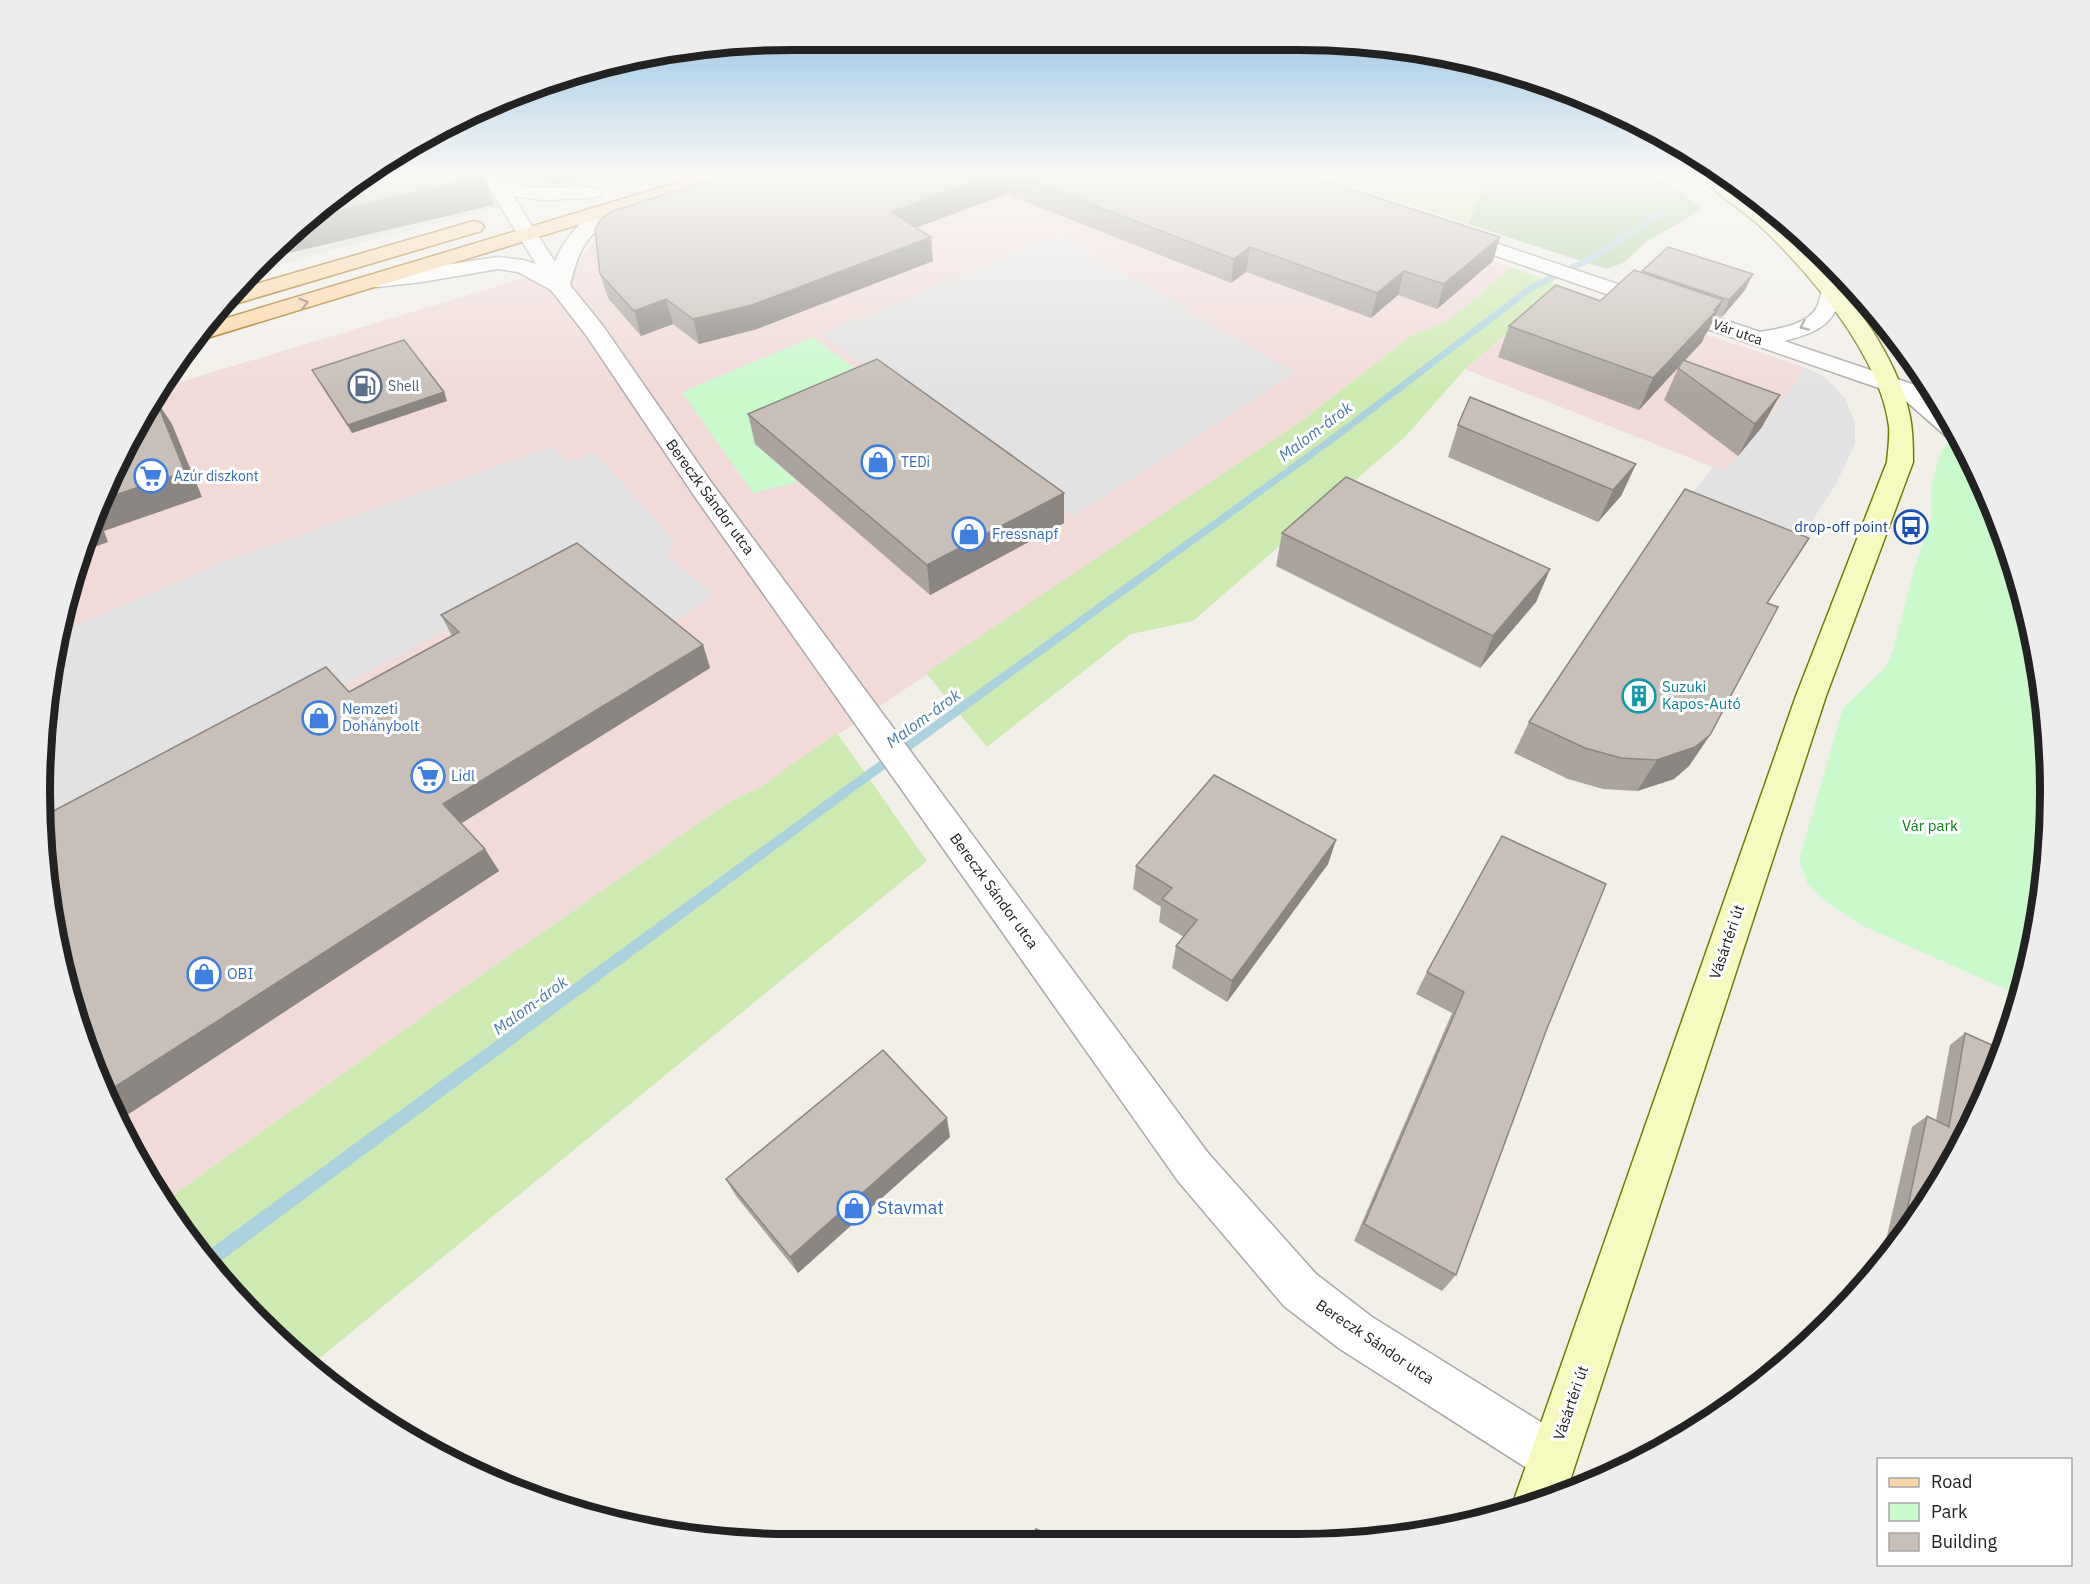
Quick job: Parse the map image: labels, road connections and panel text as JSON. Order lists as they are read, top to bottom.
{
  "streets": {
    "street": ["Vár utca", "Bereczk Sándor utca", "Vásártéri út"]
  },
  "crossings": [
    ["Vár utca", "Vásártéri út"],
    ["Bereczk Sándor utca", "Vásártéri út"]
  ],
  "water": ["Malom-árok"],
  "parks": ["Vár park"],
  "places": {
    "fuel station": ["Shell"],
    "shop": [
      "TEDi",
      "Fressnapf",
      "Nemzeti Dohánybolt",
      "OBI",
      "Stavmat"
    ],
    "supermarket": ["Azúr diszkont", "Lidl"],
    "bus stop": ["drop-off point"],
    "building": ["Suzuki Kapos-Autó"]
  },
  "legend": ["Road", "Park", "Building"]
}
